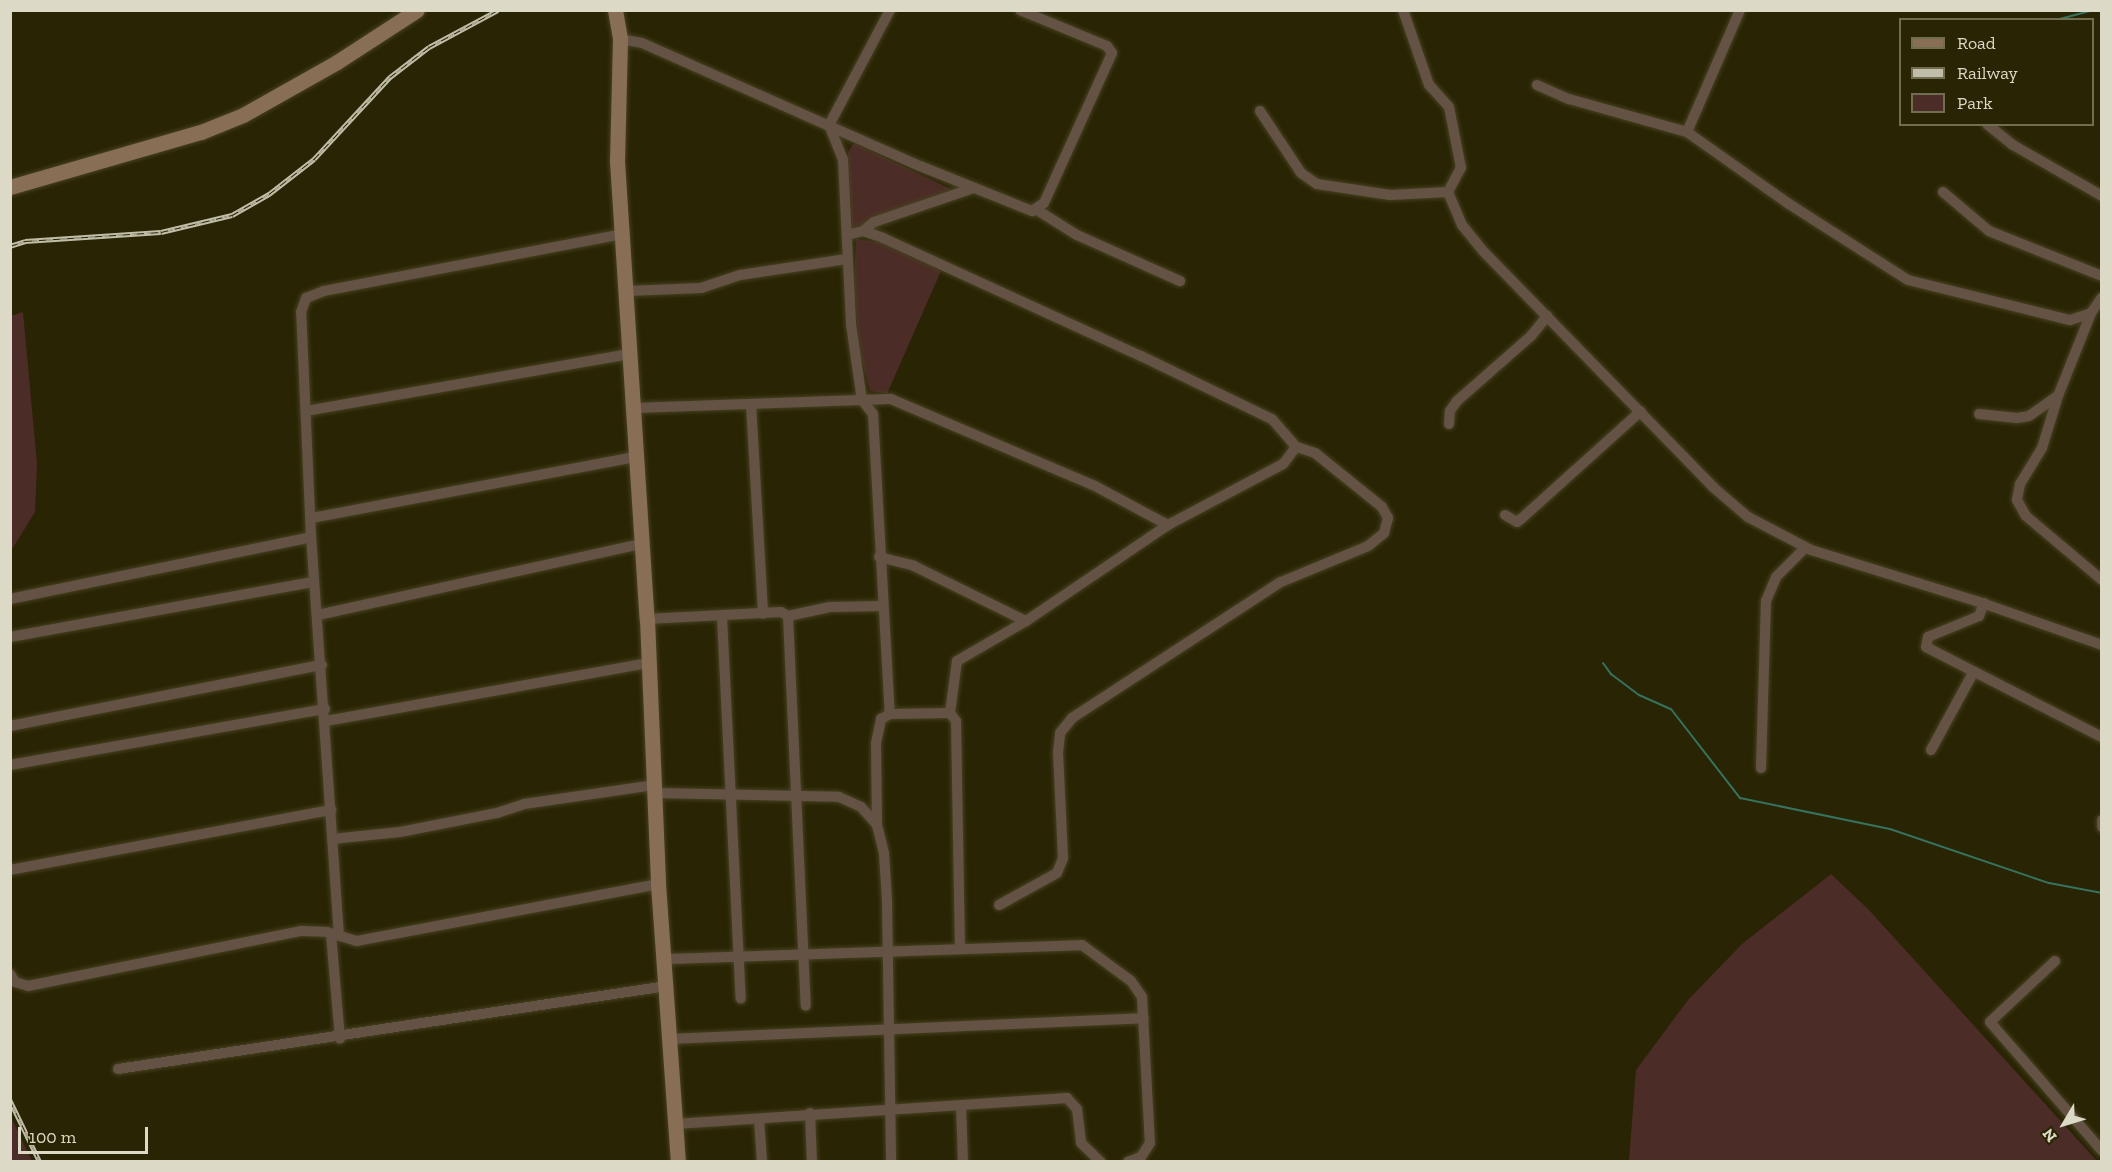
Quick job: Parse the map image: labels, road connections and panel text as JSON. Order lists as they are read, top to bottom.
{
  "legend": ["Road", "Railway", "Park"],
  "scale_bar": "100 m",
  "north": "bottom left"
}
